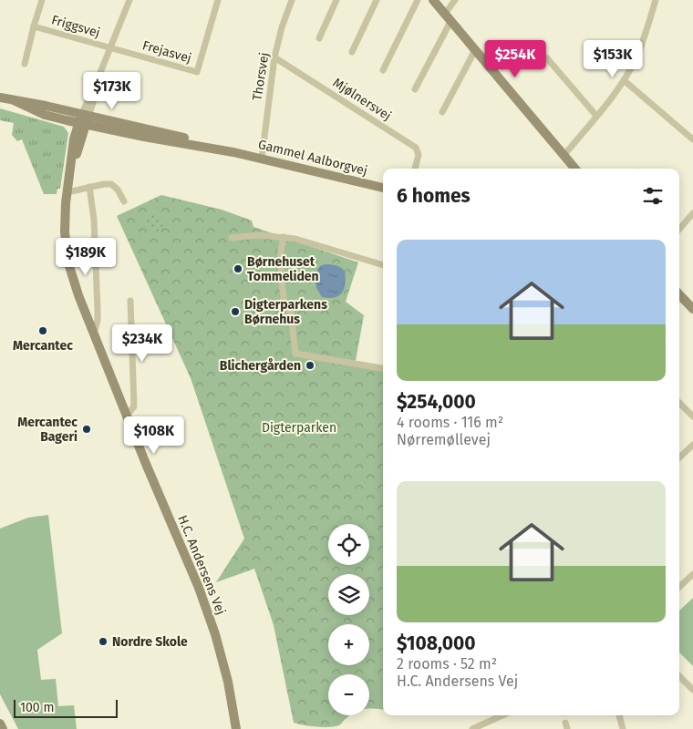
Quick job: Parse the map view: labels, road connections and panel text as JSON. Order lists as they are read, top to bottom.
{
  "streets": {
    "street": [
      "Friggsvej",
      "Frejasvej",
      "Thorsvej",
      "Mjølnersvej",
      "Gammel Aalborgvej",
      "H.C. Andersens Vej"
    ]
  },
  "crossings": [
    ["Friggsvej", "Frejasvej"],
    ["Thorsvej", "Mjølnersvej"],
    ["Thorsvej", "Gammel Aalborgvej"],
    ["Gammel Aalborgvej", "H.C. Andersens Vej"]
  ],
  "parks": ["Digterparken"],
  "places": [
    "Børnehuset Tommeliden",
    "Digterparkens Børnehus",
    "Mercantec",
    "Blichergården",
    "Mercantec Bageri",
    "Nordre Skole"
  ],
  "scale_bar": "100 m",
  "page": {
    "price": [
      "$254K",
      "$153K",
      "$173K",
      "$189K",
      "$234K",
      "$108K"
    ],
    "heading": "6 homes",
    "list": [
      {
        "name": "$254,000",
        "note": "4 rooms · 116 m² · Nørremøllevej"
      },
      {
        "name": "$108,000",
        "note": "2 rooms · 52 m² · H.C. Andersens Vej"
      }
    ],
    "map_buttons": ["+", "−"],
    "scale": "100 m"
  }
}
